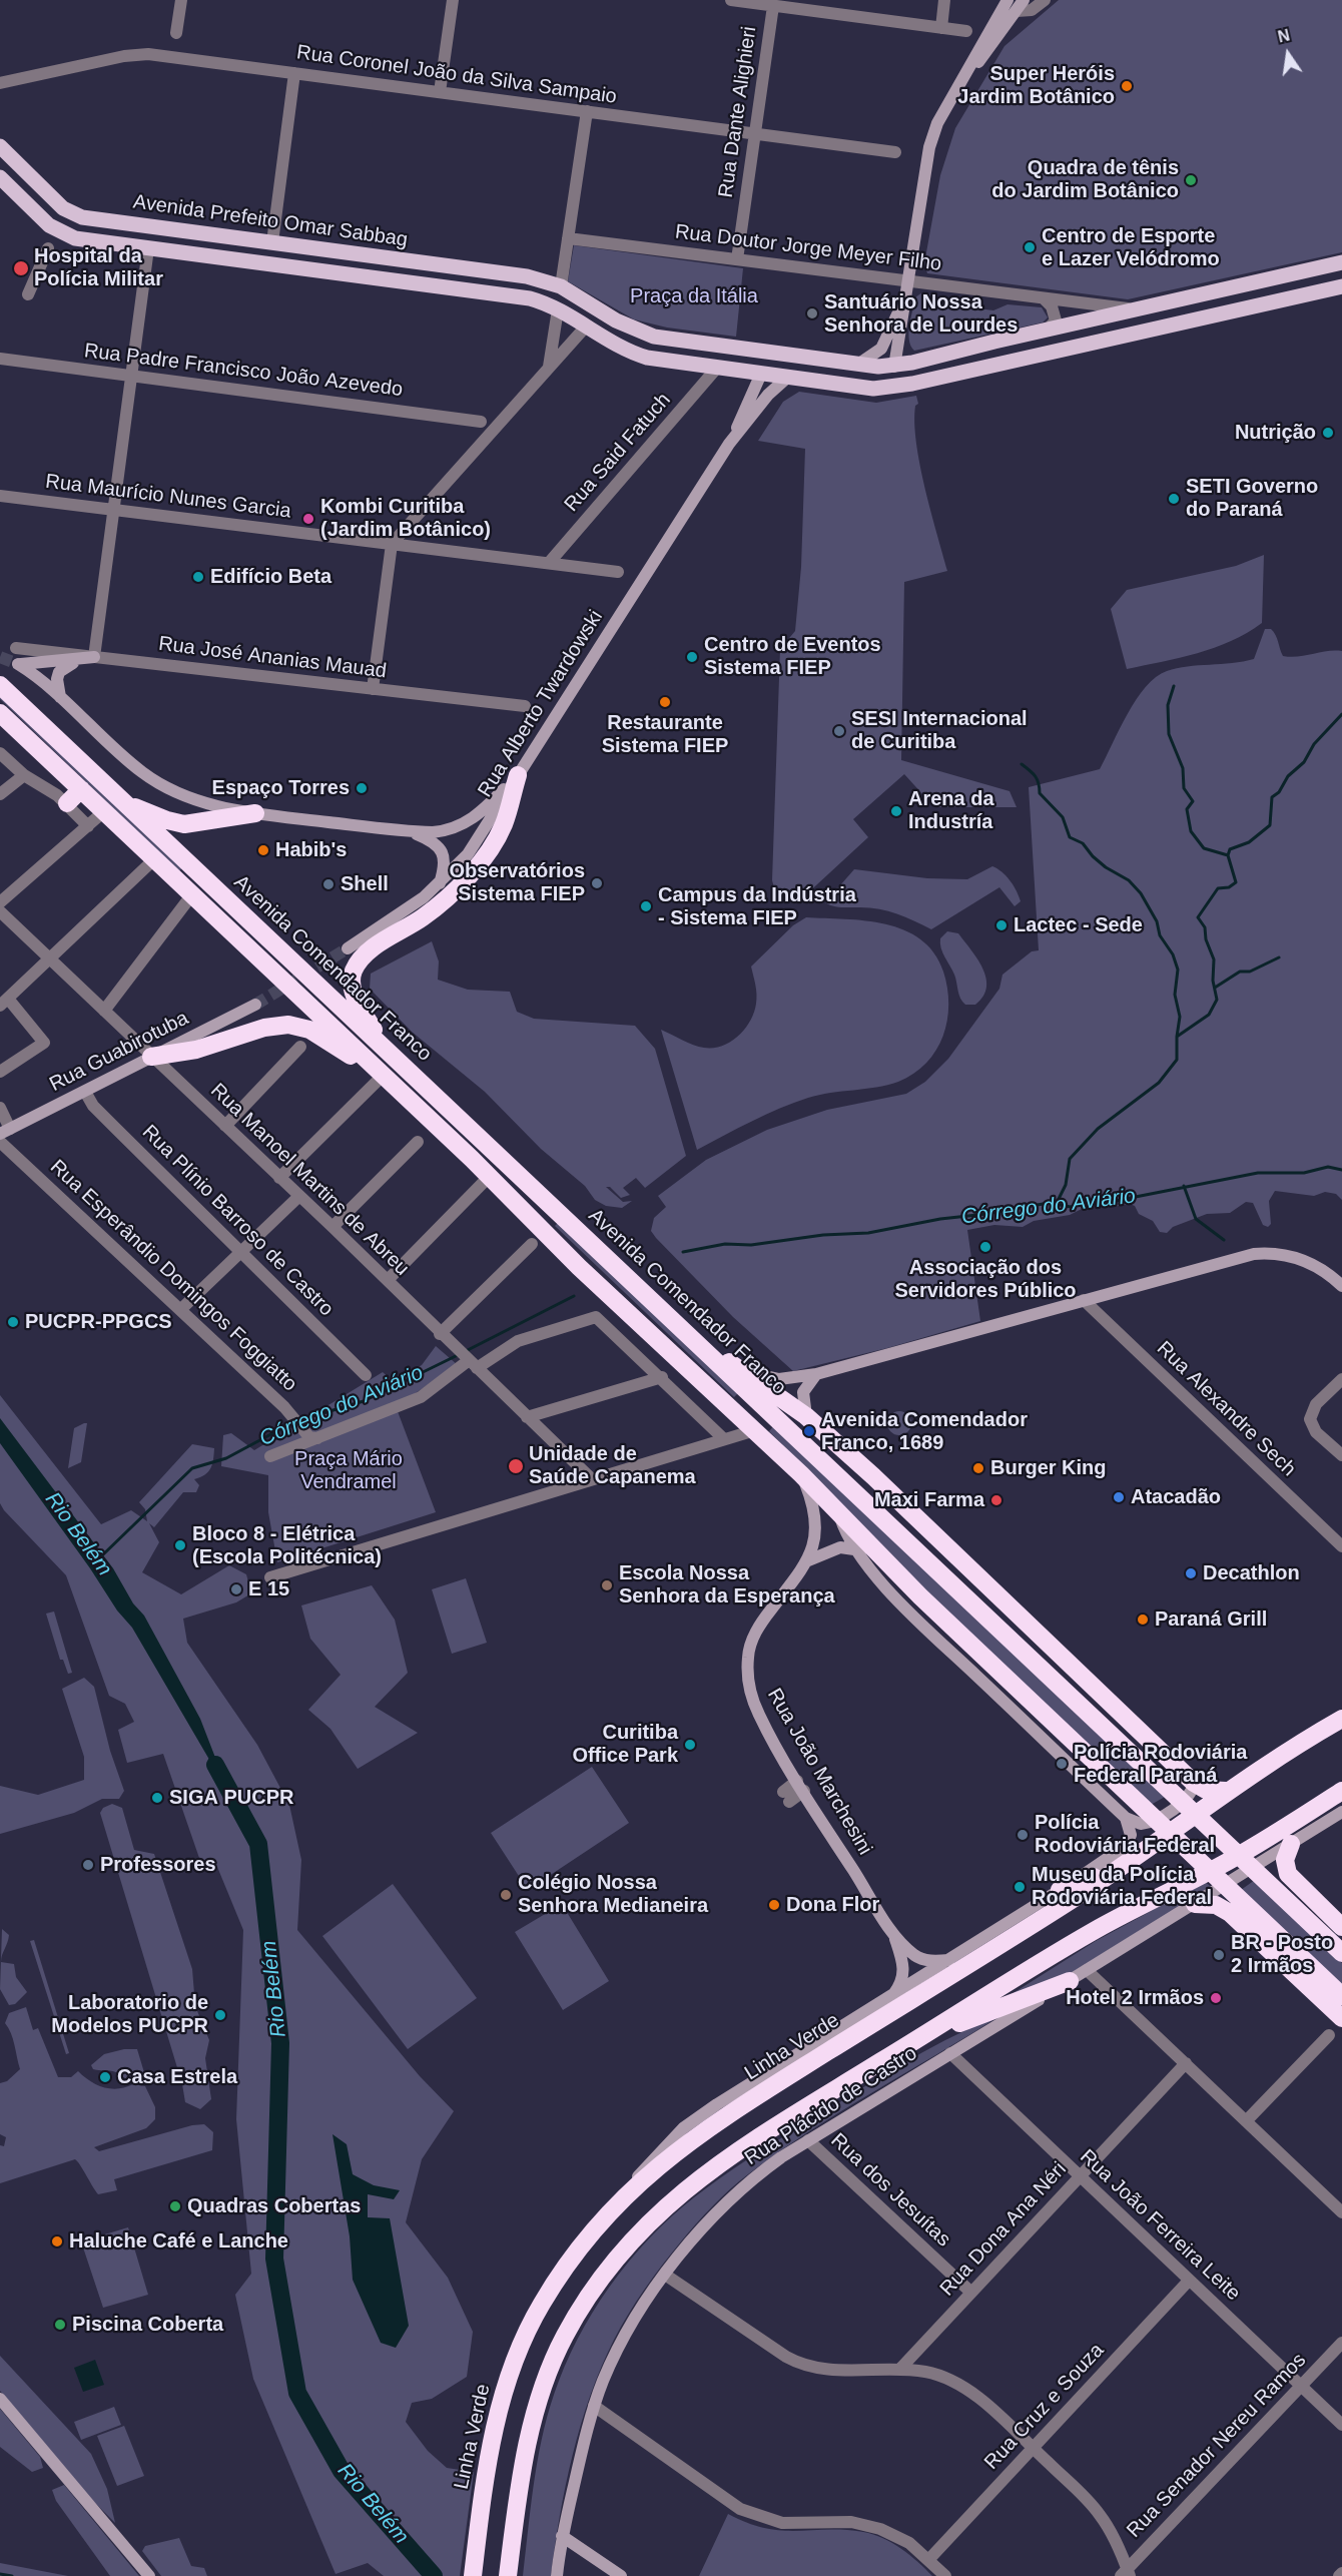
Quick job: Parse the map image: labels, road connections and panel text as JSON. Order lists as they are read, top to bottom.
{
  "streets": {
    "highway": ["Avenida Comendador Franco", "Linha Verde"],
    "main road": [
      "Avenida Prefeito Omar Sabbag",
      "Rua Alberto Twardowski",
      "Rua Guabirotuba",
      "Rua João Marchesini",
      "Rua Plácido de Castro"
    ],
    "street": [
      "Rua Coronel João da Silva Sampaio",
      "Rua Dante Alighieri",
      "Rua Doutor Jorge Meyer Filho",
      "Rua Padre Francisco João Azevedo",
      "Rua Said Fatuch",
      "Rua Maurício Nunes Garcia",
      "Rua José Ananias Mauad",
      "Rua Manoel Martins de Abreu",
      "Rua Plínio Barroso de Castro",
      "Rua Esperândio Domingos Foggiatto",
      "Rua Alexandre Sech",
      "Rua dos Jesuítas",
      "Rua João Ferreira Leite",
      "Rua Dona Ana Néri",
      "Rua Cruz e Souza",
      "Rua Senador Nereu Ramos"
    ]
  },
  "crossings": [
    ["Rua Coronel João da Silva Sampaio", "Rua Dante Alighieri"],
    ["Rua Dante Alighieri", "Rua Doutor Jorge Meyer Filho"],
    ["Avenida Prefeito Omar Sabbag", "Rua Said Fatuch"],
    ["Avenida Prefeito Omar Sabbag", "Rua Alberto Twardowski"],
    ["Rua Said Fatuch", "Rua Maurício Nunes Garcia"],
    ["Rua Guabirotuba", "Rua Manoel Martins de Abreu"],
    ["Rua Guabirotuba", "Rua Plínio Barroso de Castro"],
    ["Rua Plácido de Castro", "Rua dos Jesuítas"],
    ["Rua Plácido de Castro", "Rua João Ferreira Leite"],
    ["Rua dos Jesuítas", "Rua Dona Ana Néri"],
    ["Rua João Ferreira Leite", "Rua Dona Ana Néri"],
    ["Rua João Ferreira Leite", "Rua Cruz e Souza"],
    ["Rua João Ferreira Leite", "Rua Senador Nereu Ramos"]
  ],
  "water": ["Córrego do Aviário", "Rio Belém"],
  "parks": ["Praça da Itália", "Praça Mário Vendramel"],
  "places": [
    "Super Heróis Jardim Botânico",
    "Quadra de tênis do Jardim Botânico",
    "Centro de Esporte e Lazer Velódromo",
    "Hospital da Polícia Militar",
    "Santuário Nossa Senhora de Lourdes",
    "Nutrição",
    "SETI Governo do Paraná",
    "Kombi Curitiba (Jardim Botânico)",
    "Edifício Beta",
    "Centro de Eventos Sistema FIEP",
    "Restaurante Sistema FIEP",
    "SESI Internacional de Curitiba",
    "Espaço Torres",
    "Arena da Industría",
    "Habib's",
    "Observatórios Sistema FIEP",
    "Shell",
    "Campus da Indústria - Sistema FIEP",
    "Lactec - Sede",
    "Associação dos Servidores Público",
    "PUCPR-PPGCS",
    "Avenida Comendador Franco, 1689",
    "Unidade de Saúde Capanema",
    "Burger King",
    "Atacadão",
    "Maxi Farma",
    "Bloco 8 - Elétrica (Escola Politécnica)",
    "Decathlon",
    "Escola Nossa Senhora da Esperança",
    "E 15",
    "Paraná Grill",
    "Curitiba Office Park",
    "Polícia Rodoviária Federal Paraná",
    "SIGA PUCPR",
    "Polícia Rodoviária Federal",
    "Professores",
    "Museu da Polícia Rodoviária Federal",
    "Colégio Nossa Senhora Medianeira",
    "Dona Flor",
    "BR - Posto 2 Irmãos",
    "Hotel 2 Irmãos",
    "Laboratorio de Modelos PUCPR",
    "Casa Estrela",
    "Quadras Cobertas",
    "Haluche Café e Lanche",
    "Piscina Coberta"
  ],
  "north": "top"
}
